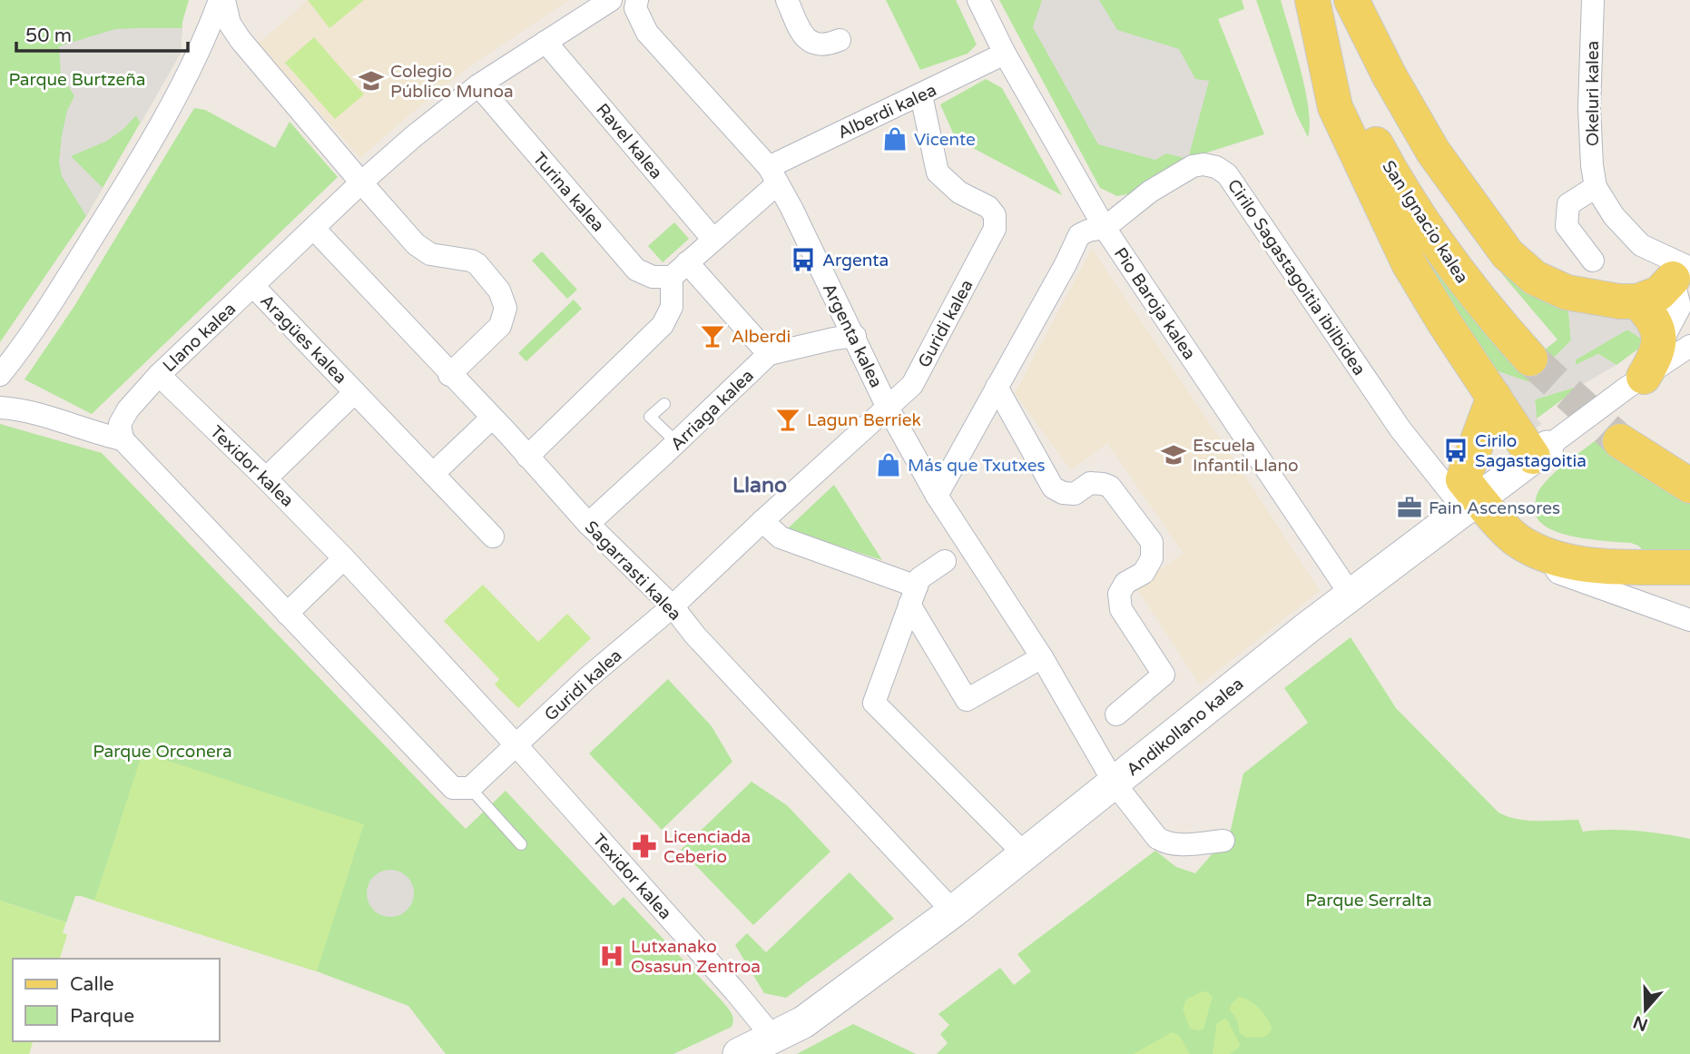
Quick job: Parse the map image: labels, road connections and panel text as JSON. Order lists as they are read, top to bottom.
{
  "streets": {
    "main road": ["San Ignacio kalea"],
    "street": [
      "Okeluri kalea",
      "Alberdi kalea",
      "Ravel kalea",
      "Turina kalea",
      "Cirilo Sagastagoitia ibilbidea",
      "Pio Baroja kalea",
      "Guridi kalea",
      "Argenta kalea",
      "Llano kalea",
      "Aragües kalea",
      "Arriaga kalea",
      "Texidor kalea",
      "Sagarrasti kalea",
      "Andikollano kalea"
    ]
  },
  "crossings": [
    ["Alberdi kalea", "Ravel kalea"],
    ["Alberdi kalea", "Turina kalea"],
    ["Alberdi kalea", "Pio Baroja kalea"],
    ["Alberdi kalea", "Guridi kalea"],
    ["Alberdi kalea", "Argenta kalea"],
    ["Ravel kalea", "Llano kalea"],
    ["Turina kalea", "Llano kalea"],
    ["Cirilo Sagastagoitia ibilbidea", "Pio Baroja kalea"],
    ["Cirilo Sagastagoitia ibilbidea", "Argenta kalea"],
    ["Cirilo Sagastagoitia ibilbidea", "Andikollano kalea"],
    ["Pio Baroja kalea", "Andikollano kalea"],
    ["Guridi kalea", "Argenta kalea"],
    ["Guridi kalea", "Texidor kalea"],
    ["Guridi kalea", "Sagarrasti kalea"],
    ["Argenta kalea", "Arriaga kalea"],
    ["Argenta kalea", "Andikollano kalea"],
    ["Llano kalea", "Aragües kalea"],
    ["Llano kalea", "Texidor kalea"],
    ["Llano kalea", "Sagarrasti kalea"],
    ["Aragües kalea", "Texidor kalea"],
    ["Arriaga kalea", "Sagarrasti kalea"],
    ["Texidor kalea", "Andikollano kalea"],
    ["Sagarrasti kalea", "Andikollano kalea"]
  ],
  "districts": ["Llano"],
  "parks": ["Parque Burtzeña", "Parque Orconera", "Parque Serralta"],
  "places": {
    "school or university": ["Colegio Público Munoa", "Escuela Infantil Llano"],
    "shop": ["Vicente", "Más que Txutxes"],
    "bus stop": ["Argenta", "Cirilo Sagastagoitia"],
    "bar": ["Alberdi", "Lagun Berriek"],
    "office": ["Fain Ascensores"],
    "pharmacy": ["Licenciada Ceberio"],
    "hospital": ["Lutxanako Osasun Zentroa"]
  },
  "legend": ["Calle", "Parque"],
  "scale_bar": "50 m",
  "north": "bottom"
}
